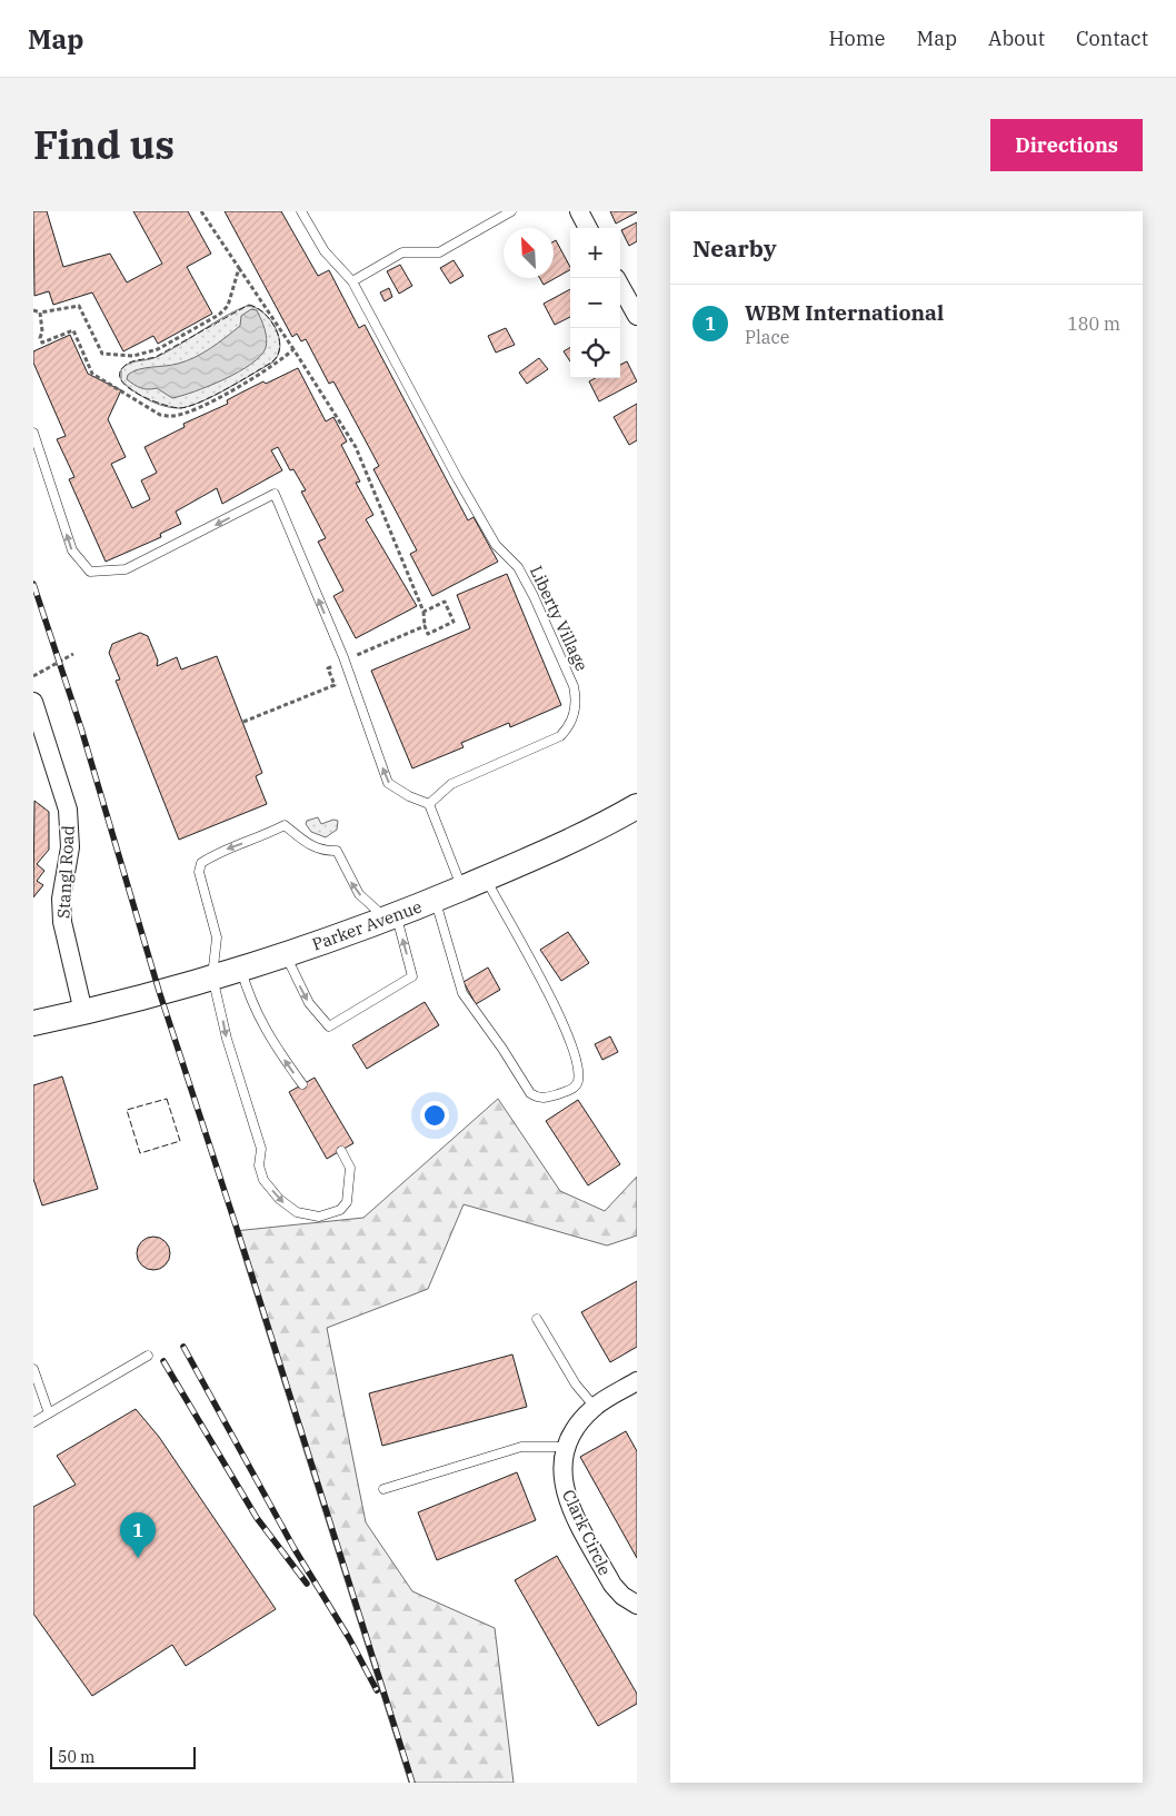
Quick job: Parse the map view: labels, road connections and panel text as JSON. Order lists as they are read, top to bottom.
{
  "streets": {
    "main road": ["Parker Avenue"],
    "street": ["Stangl Road", "Clark Circle"],
    "lane": ["Liberty Village"]
  },
  "crossings": [
    ["Stangl Road", "Parker Avenue"]
  ],
  "scale_bar": "50 m",
  "north": "top left",
  "page": {
    "header": "Map",
    "nav": [
      "Home",
      "Map",
      "About",
      "Contact"
    ],
    "title": "Find us",
    "buttons": "Directions",
    "heading": "Nearby",
    "map_buttons": ["+", "−"],
    "list": [
      {
        "mark": "1",
        "name": "WBM International",
        "note": "Place",
        "value": "180 m"
      }
    ],
    "pins": "1",
    "scale": "50 m"
  }
}
